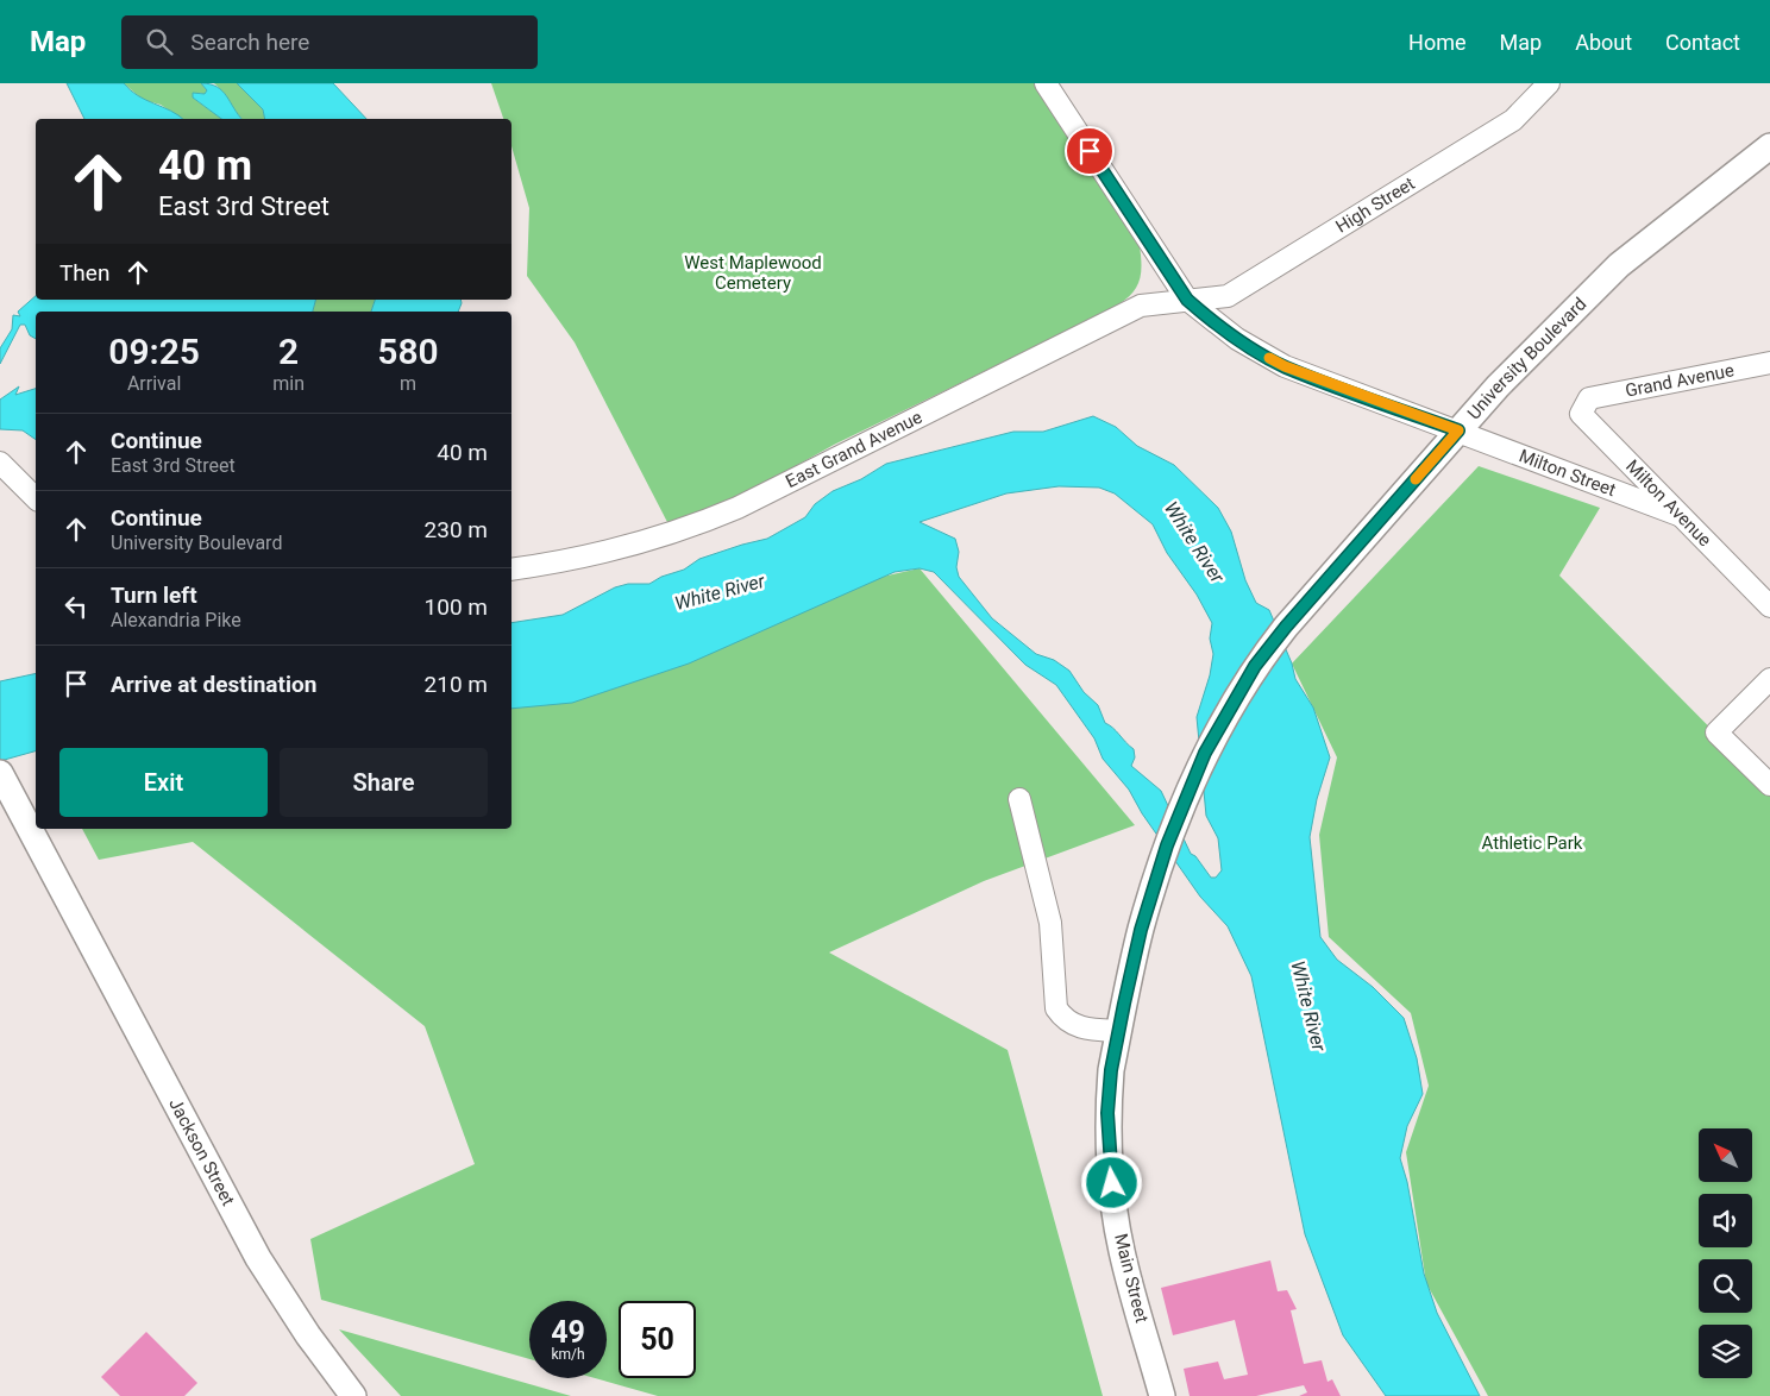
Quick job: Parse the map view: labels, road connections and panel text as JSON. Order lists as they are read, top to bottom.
{
  "streets": {
    "main road": ["University Boulevard", "Jackson Street", "Main Street"],
    "street": [
      "High Street",
      "Grand Avenue",
      "East Grand Avenue",
      "Milton Street",
      "Milton Avenue"
    ]
  },
  "crossings": [
    ["High Street", "East Grand Avenue"],
    ["High Street", "Milton Street"],
    ["University Boulevard", "Milton Street"],
    ["University Boulevard", "Main Street"],
    ["Grand Avenue", "Milton Avenue"],
    ["East Grand Avenue", "Milton Street"],
    ["Milton Street", "Milton Avenue"]
  ],
  "water": ["White River"],
  "parks": ["West Maplewood Cemetery", "Athletic Park"],
  "north": "top left",
  "page": {
    "header": "Map",
    "search": "Search here",
    "nav": [
      "Home",
      "Map",
      "About",
      "Contact"
    ],
    "turn": ["40 m", "East 3rd Street"],
    "then": "Then",
    "eta": [
      "09:25",
      "Arrival",
      "2",
      "min",
      "580",
      "m"
    ],
    "list": [
      {
        "name": "Continue",
        "note": "East 3rd Street",
        "value": "40 m"
      },
      {
        "name": "Continue",
        "note": "University Boulevard",
        "value": "230 m"
      },
      {
        "name": "Turn left",
        "note": "Alexandria Pike",
        "value": "100 m"
      },
      {
        "name": "Arrive at destination",
        "value": "210 m"
      }
    ],
    "buttons": ["Exit", "Share"],
    "speed": "49 km/h",
    "limit": "50"
  }
}
